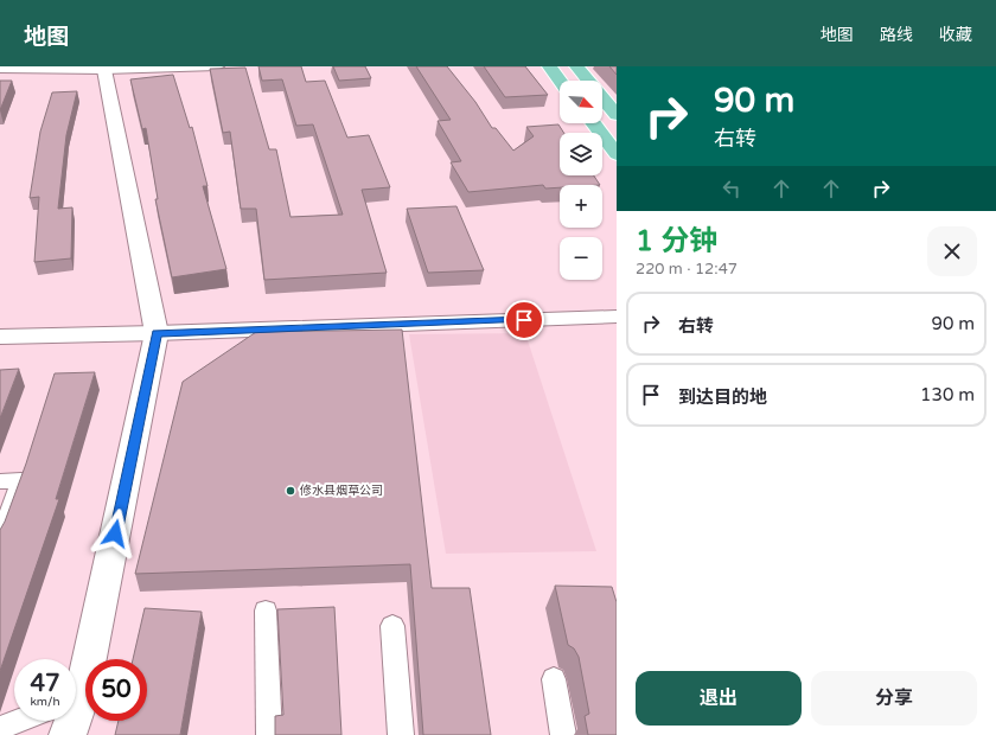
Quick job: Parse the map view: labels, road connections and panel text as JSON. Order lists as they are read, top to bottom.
{
  "places": ["修水县烟草公司"],
  "north": "bottom right",
  "page": {
    "header": "地图",
    "nav": ["地图", "路线", "收藏"],
    "turn": ["90 m", "右转"],
    "map_buttons": ["+", "−"],
    "heading": ["1 分钟", "220 m · 12:47"],
    "list": [
      {
        "name": "右转",
        "value": "90 m"
      },
      {
        "name": "到达目的地",
        "value": "130 m"
      }
    ],
    "speed": "47 km/h",
    "limit": "50",
    "buttons": ["退出", "分享"]
  }
}
